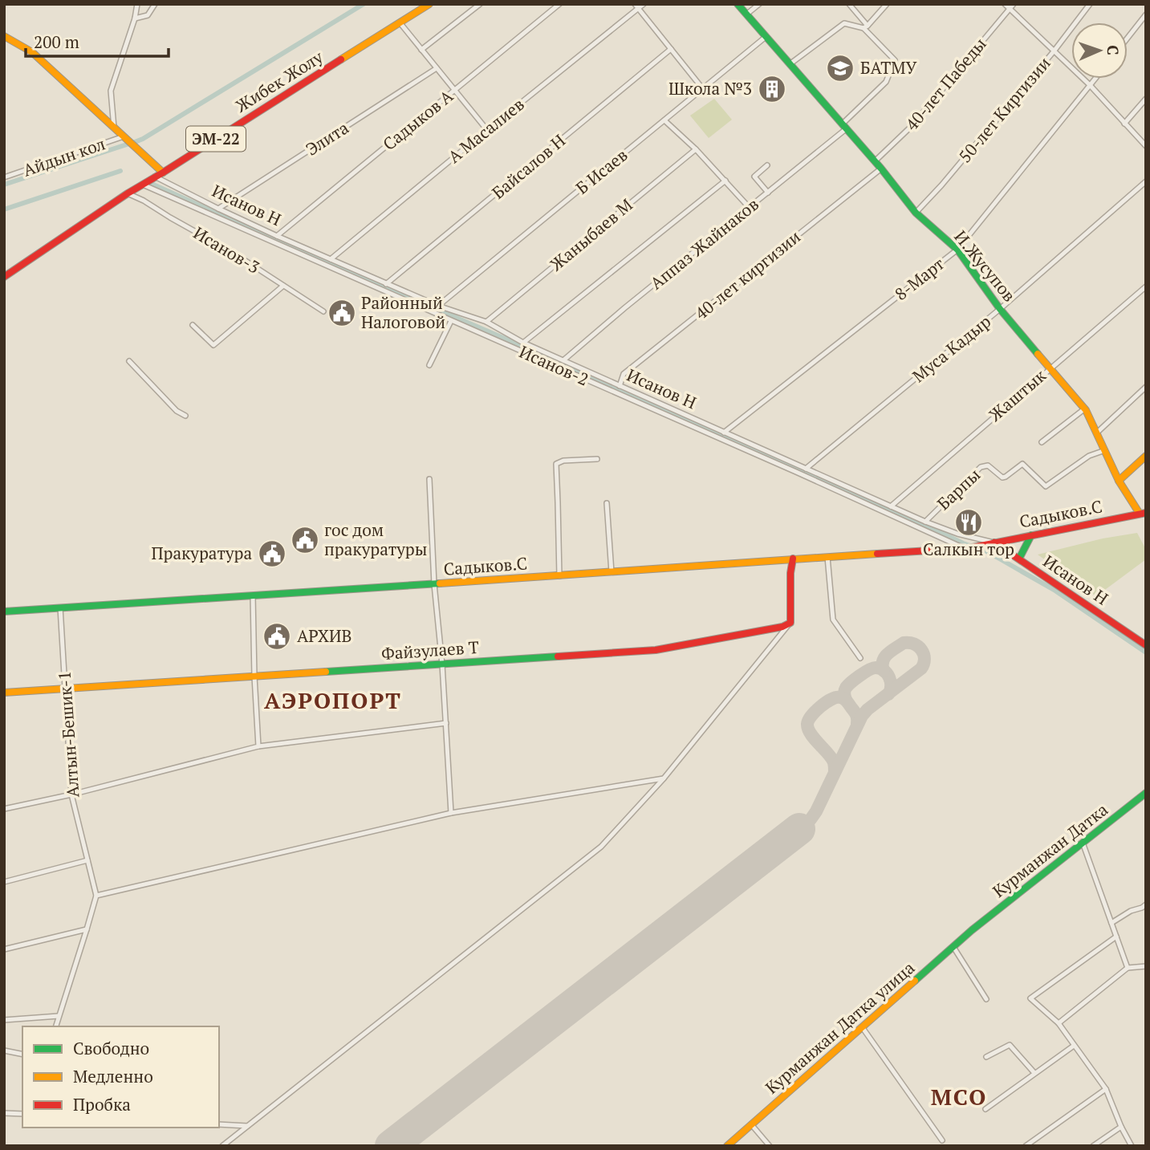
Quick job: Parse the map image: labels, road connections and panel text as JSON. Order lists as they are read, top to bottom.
{
  "streets": {
    "street": [
      "Жибек Жолу",
      "40-лет Пабеды",
      "50-лет Киргизии",
      "Садыков А",
      "А Масалиев",
      "ЭМ-22",
      "Элита",
      "Айдын кол",
      "Байсалов Н",
      "Б Исаев",
      "Исанов Н",
      "Жаныбаев М",
      "Аппаз Жайнаков",
      "Исанов-3",
      "И.Жусупов",
      "40-лет киргизии",
      "8-Март",
      "Муса Кадыр",
      "Исанов-2",
      "Жаштык",
      "Барпы",
      "Садыков.С",
      "Файзулаев Т",
      "Алтын-Бешик-1",
      "Курманжан Датка",
      "Курманжан Датка улица"
    ]
  },
  "crossings": [
    ["Жибек Жолу", "Исанов Н"],
    ["Жибек Жолу", "Исанов-3"],
    ["Жибек Жолу", "Исанов-2"],
    ["40-лет Пабеды", "И.Жусупов"],
    ["50-лет Киргизии", "И.Жусупов"],
    ["Садыков А", "Исанов Н"],
    ["А Масалиев", "Исанов Н"],
    ["Элита", "Исанов Н"],
    ["Байсалов Н", "Исанов Н"],
    ["Б Исаев", "Исанов Н"],
    ["Б Исаев", "И.Жусупов"],
    ["Исанов Н", "Жаныбаев М"],
    ["Исанов Н", "Аппаз Жайнаков"],
    ["Исанов Н", "40-лет киргизии"],
    ["Исанов Н", "8-Март"],
    ["Исанов Н", "Муса Кадыр"],
    ["Исанов Н", "Жаштык"],
    ["Исанов Н", "Барпы"],
    ["Исанов Н", "Садыков.С"],
    ["Аппаз Жайнаков", "И.Жусупов"],
    ["И.Жусупов", "40-лет киргизии"],
    ["И.Жусупов", "8-Март"],
    ["И.Жусупов", "Муса Кадыр"],
    ["И.Жусупов", "Жаштык"],
    ["И.Жусупов", "Барпы"],
    ["И.Жусупов", "Садыков.С"],
    ["Исанов-2", "Садыков.С"],
    ["Садыков.С", "Алтын-Бешик-1"],
    ["Файзулаев Т", "Алтын-Бешик-1"],
    ["Курманжан Датка", "Курманжан Датка улица"]
  ],
  "districts": ["АЭРОПОРТ", "МСО"],
  "places": {
    "school or university": ["БАТМУ"],
    "building": ["Школа №3"],
    "public building": [
      "Районный Налоговой",
      "гос дом пракуратуры",
      "Пракуратура",
      "АРХИВ"
    ],
    "restaurant": ["Салкын тор"]
  },
  "legend": ["Свободно", "Медленно", "Пробка"],
  "scale_bar": "200 m",
  "north": "right"
}
